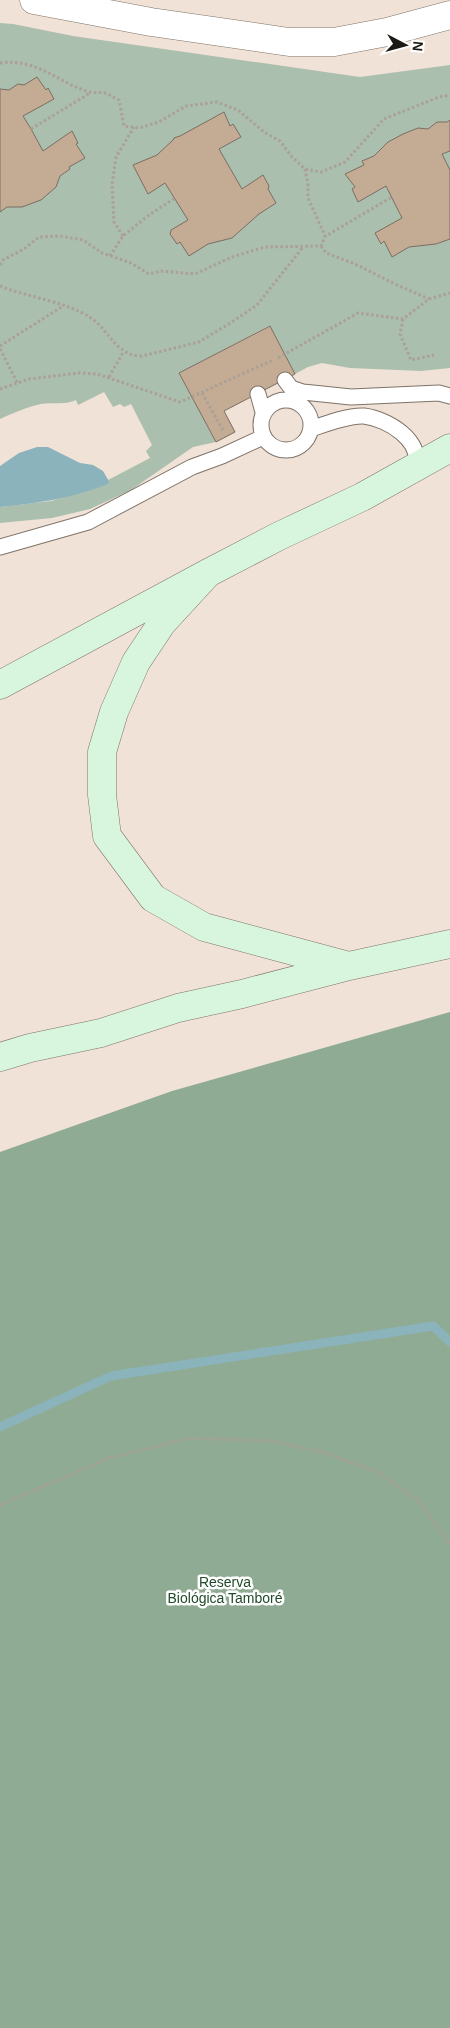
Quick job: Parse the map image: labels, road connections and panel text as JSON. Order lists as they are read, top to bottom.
{
  "parks": ["Reserva Biológica Tamboré"],
  "north": "right"
}
